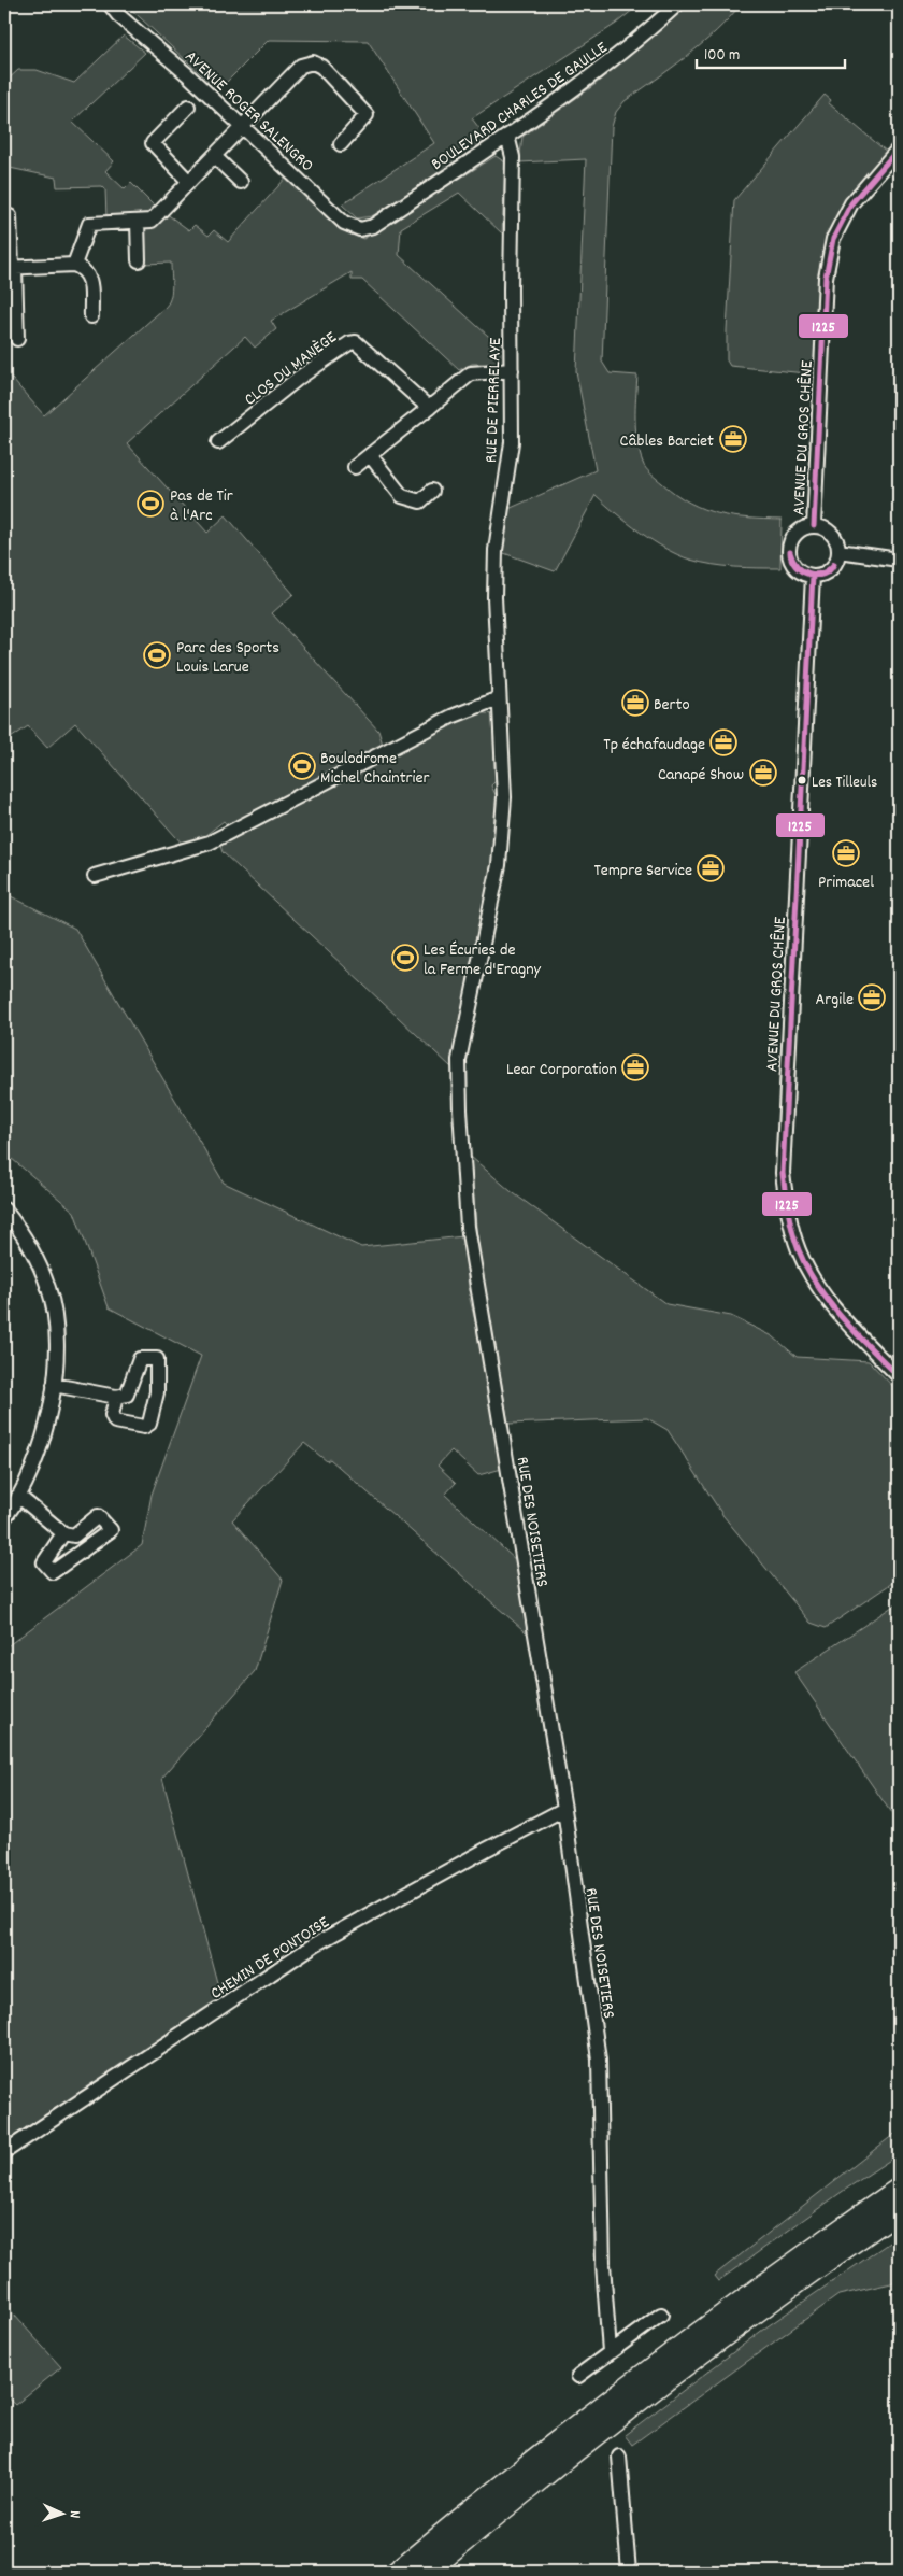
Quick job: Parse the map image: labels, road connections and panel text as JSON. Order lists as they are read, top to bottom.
{
  "streets": {
    "street": [
      "BOULEVARD CHARLES DE GAULLE",
      "AVENUE ROGER SALENGRO",
      "CLOS DU MANÈGE",
      "RUE DE PIERRELAYE",
      "AVENUE DU GROS CHÊNE",
      "RUE DES NOISETIERS",
      "CHEMIN DE PONTOISE"
    ]
  },
  "crossings": [
    ["BOULEVARD CHARLES DE GAULLE", "AVENUE ROGER SALENGRO"],
    ["BOULEVARD CHARLES DE GAULLE", "RUE DE PIERRELAYE"],
    ["RUE DE PIERRELAYE", "RUE DES NOISETIERS"],
    ["RUE DES NOISETIERS", "CHEMIN DE PONTOISE"]
  ],
  "places": {
    "office": [
      "Câbles Barciet",
      "Berto",
      "Tp échafaudage",
      "Canapé Show",
      "Primacel",
      "Tempre Service",
      "Argile",
      "Lear Corporation"
    ],
    "sports": [
      "Pas de Tir à l'Arc",
      "Parc des Sports Louis Larue",
      "Boulodrome Michel Chaintrier",
      "Les Écuries de la Ferme d'Eragny"
    ],
    "other": ["Les Tilleuls"]
  },
  "lines": ["transit line 1225"],
  "scale_bar": "100 m",
  "north": "right"
}
